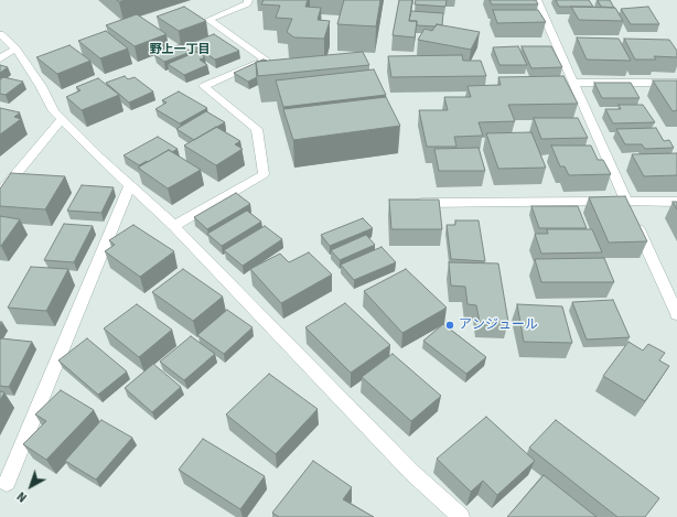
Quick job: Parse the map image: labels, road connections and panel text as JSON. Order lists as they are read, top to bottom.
{
  "districts": ["野上一丁目"],
  "places": ["アンジュール"],
  "north": "bottom left"
}
